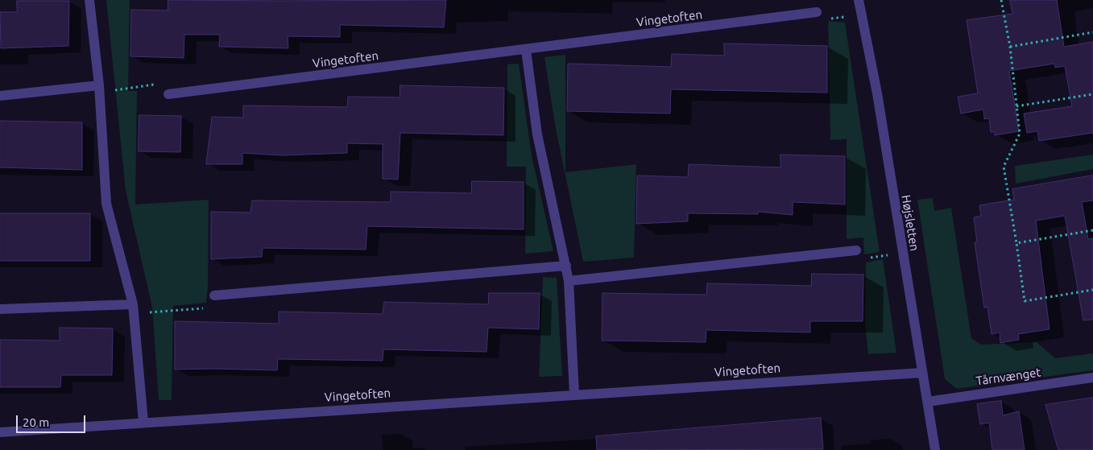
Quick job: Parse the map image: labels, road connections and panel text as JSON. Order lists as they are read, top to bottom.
{
  "streets": {
    "street": ["Vingetoften", "Højsletten", "Tårnvænget"]
  },
  "crossings": [
    ["Vingetoften", "Højsletten"],
    ["Højsletten", "Tårnvænget"]
  ],
  "scale_bar": "20 m"
}
